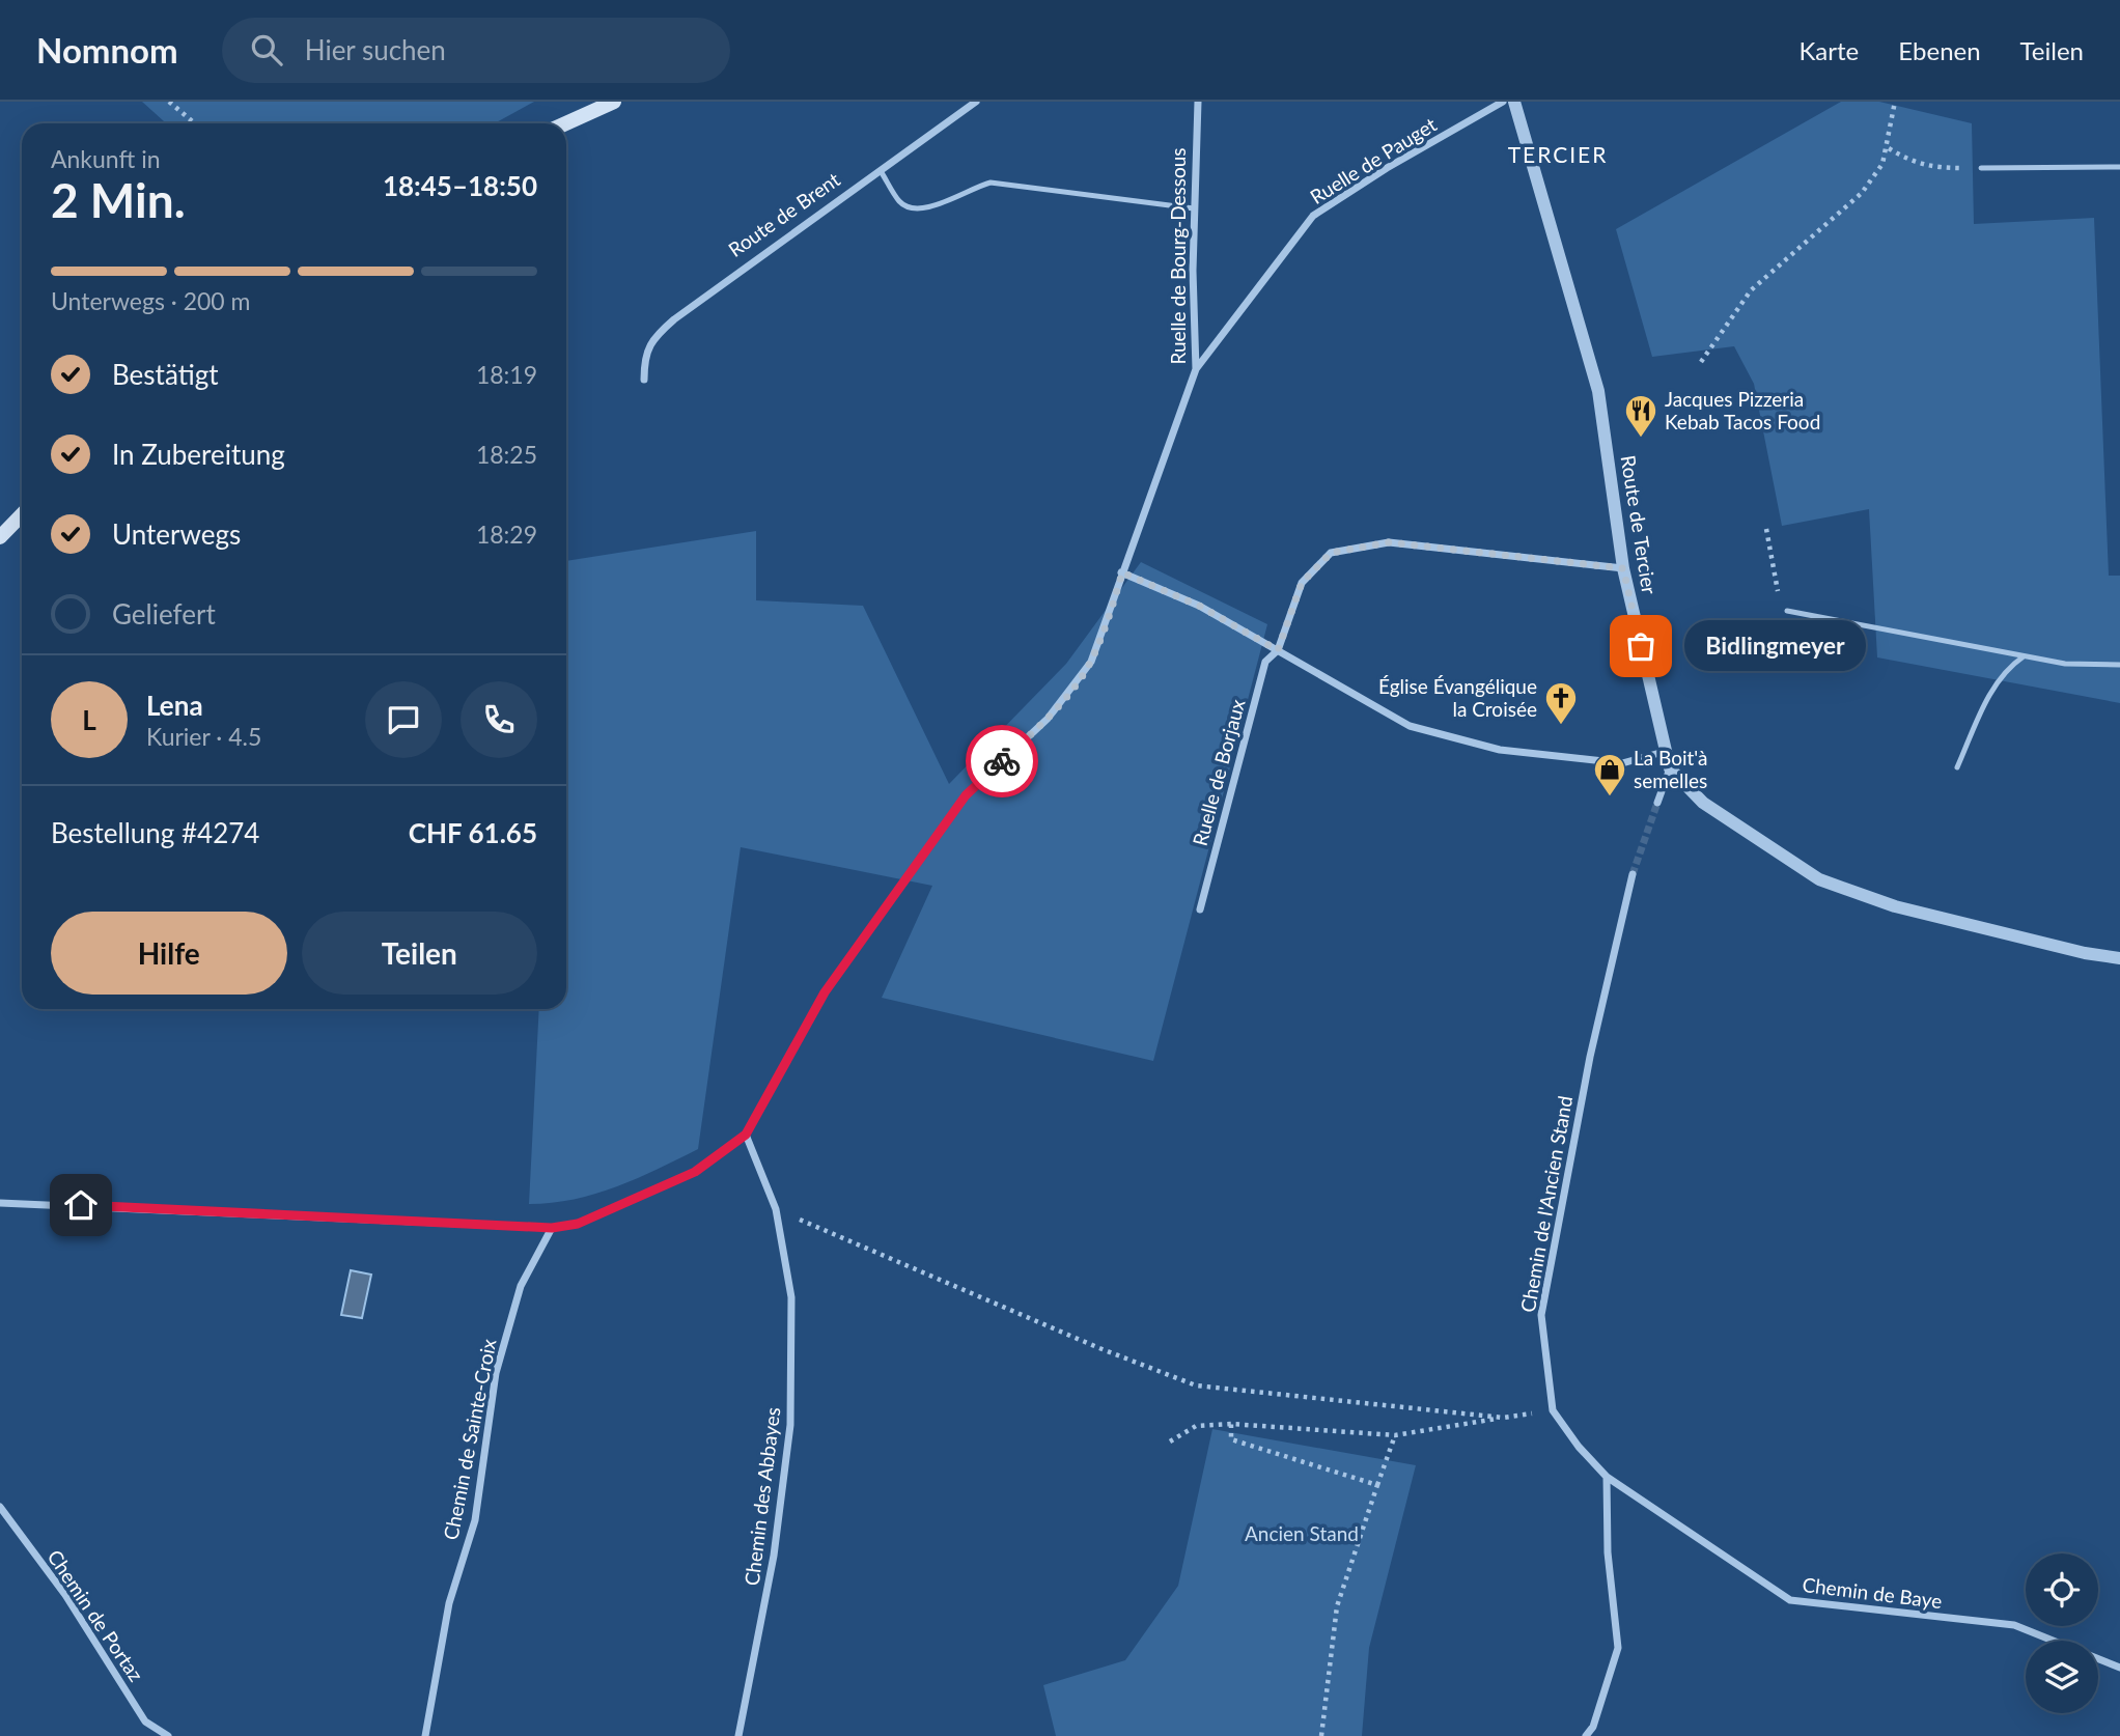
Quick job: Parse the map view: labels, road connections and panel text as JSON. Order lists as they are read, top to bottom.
{
  "streets": {
    "street": [
      "Ruelle de Pauget",
      "Route de Brent",
      "Ruelle de Bourg-Dessous",
      "Route de Tercier",
      "Ruelle de Borjaux",
      "Chemin de l'Ancien Stand",
      "Chemin de Sainte-Croix",
      "Chemin des Abbayes",
      "Chemin de Baye",
      "Chemin de Portaz"
    ]
  },
  "crossings": [
    ["Ruelle de Pauget", "Ruelle de Bourg-Dessous"],
    ["Route de Tercier", "Ruelle de Borjaux"],
    ["Chemin de l'Ancien Stand", "Chemin de Baye"]
  ],
  "districts": ["TERCIER"],
  "parks": ["Ancien Stand"],
  "places": {
    "restaurant": ["Jacques Pizzeria Kebab Tacos Food"],
    "other": ["Bidlingmeyer"],
    "church": ["Église Évangélique la Croisée"],
    "shop": ["La Boit'à semelles"]
  },
  "page": {
    "header": "Nomnom",
    "search": "Hier suchen",
    "nav": ["Karte", "Ebenen", "Teilen"],
    "heading": ["2 Min.", "Ankunft in", "18:45–18:50"],
    "panel": [
      "Lena",
      "Kurier · 4.5",
      "Bestellung #4274",
      "CHF 61.65"
    ],
    "bar": "Unterwegs · 200 m",
    "list": [
      ["Bestätigt", "18:19"],
      ["In Zubereitung", "18:25"],
      ["Unterwegs", "18:29"],
      "Geliefert"
    ],
    "bubble": "Bidlingmeyer",
    "round": "L",
    "buttons": ["Hilfe", "Teilen"]
  }
}
